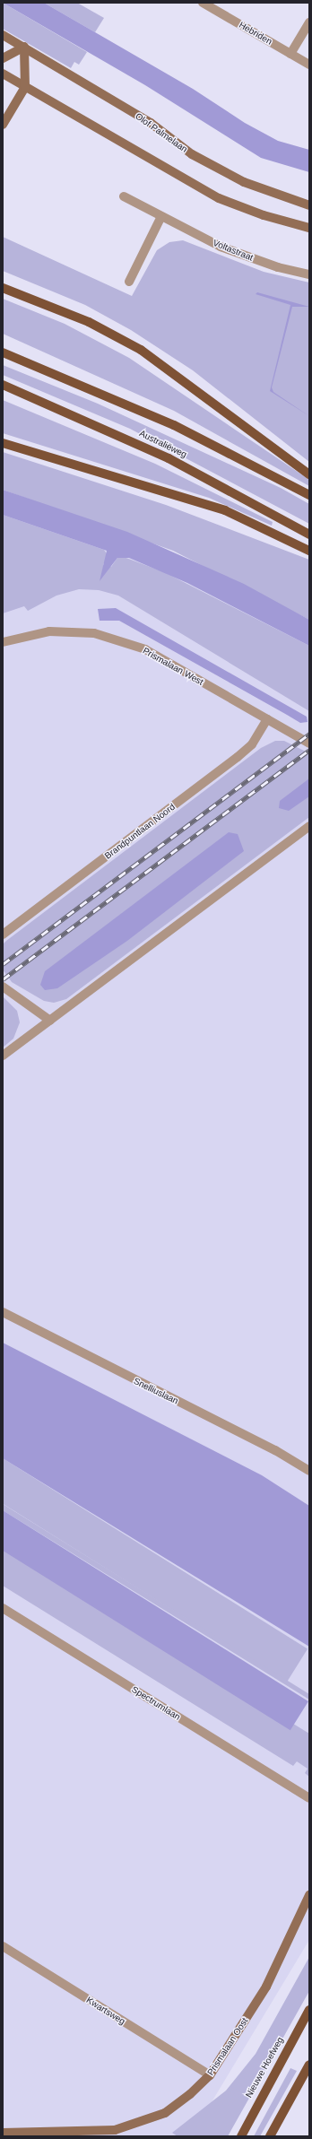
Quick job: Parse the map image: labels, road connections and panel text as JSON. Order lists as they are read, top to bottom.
{
  "streets": {
    "main road": ["Australiëweg", "Nieuwe Hoefweg"],
    "street": [
      "Hebriden",
      "Olof Palmelaan",
      "Voltastraat",
      "Prismalaan West",
      "Brandpuntlaan Noord",
      "Snelliuslaan",
      "Spectrumlaan",
      "Kwartsweg",
      "Prismalaan Oost"
    ]
  },
  "crossings": [
    ["Prismalaan West", "Brandpuntlaan Noord"],
    ["Kwartsweg", "Prismalaan Oost"]
  ]
}
